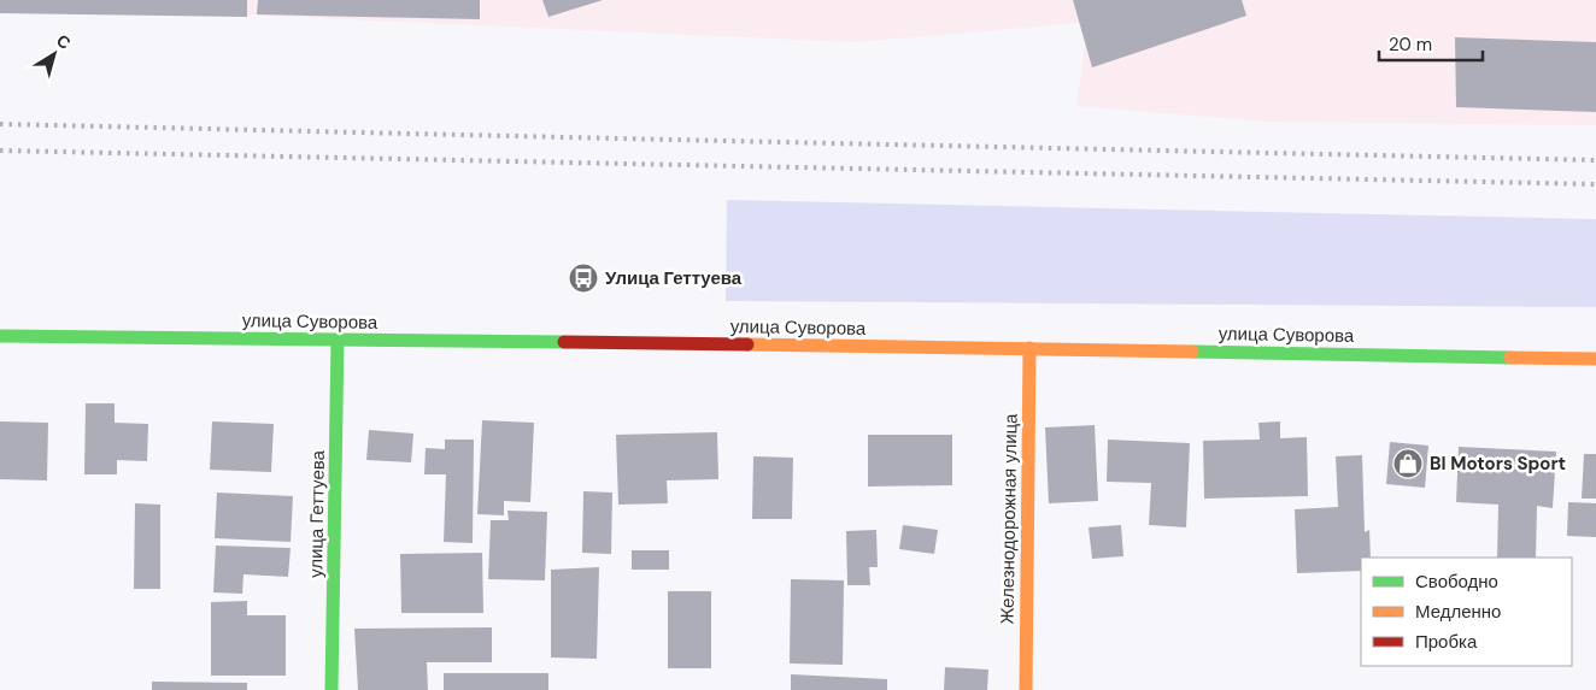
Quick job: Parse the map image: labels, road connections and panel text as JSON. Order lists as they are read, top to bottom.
{
  "streets": {
    "street": ["улица Суворова", "улица Геттуева", "Железнодорожная улица"]
  },
  "crossings": [
    ["улица Суворова", "улица Геттуева"],
    ["улица Суворова", "Железнодорожная улица"]
  ],
  "places": {
    "bus stop": ["Улица Геттуева"],
    "shop": ["BI Motors Sport"]
  },
  "legend": ["Свободно", "Медленно", "Пробка"],
  "scale_bar": "20 m",
  "north": "top right"
}
